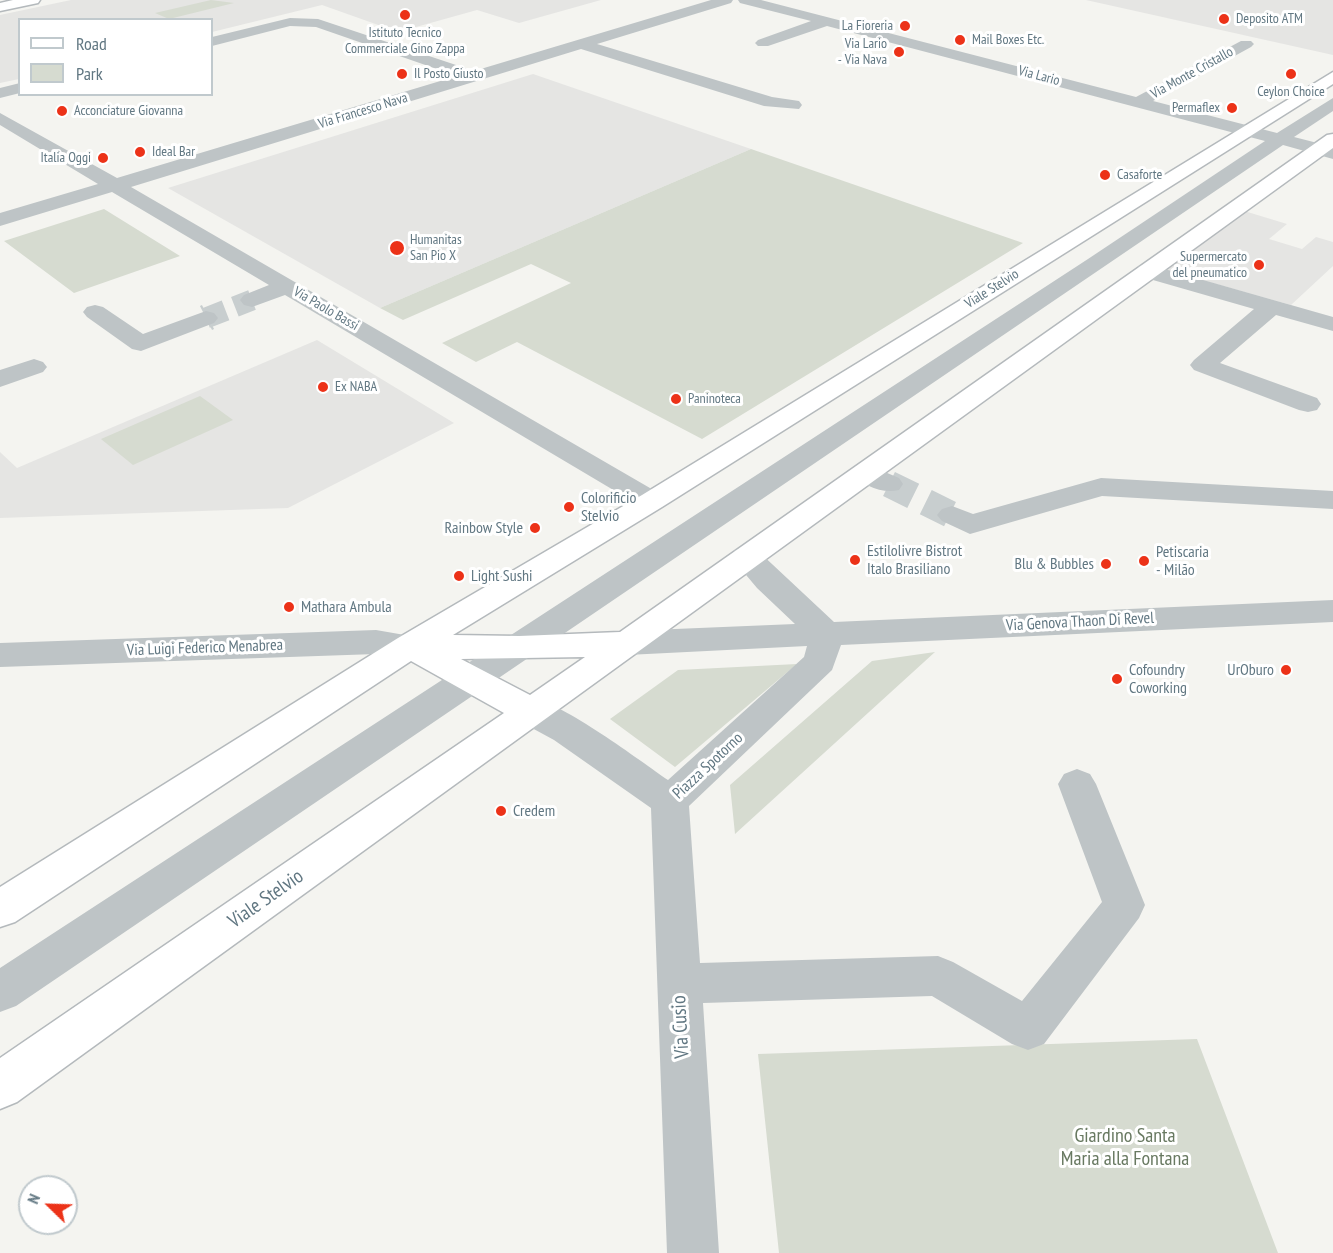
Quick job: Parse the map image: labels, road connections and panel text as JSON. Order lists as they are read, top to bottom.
{
  "streets": {
    "main road": ["Viale Stelvio", "Piazza Spotorno"],
    "street": [
      "Via Monte Cristallo",
      "Via Lario",
      "Via Francesco Nava",
      "Via Paolo Bassi",
      "Via Genova Thaon Di Revel",
      "Via Luigi Federico Menabrea",
      "Via Cusio"
    ]
  },
  "crossings": [
    ["Via Monte Cristallo", "Via Lario"],
    ["Via Lario", "Viale Stelvio"],
    ["Via Francesco Nava", "Via Paolo Bassi"],
    ["Viale Stelvio", "Via Paolo Bassi"],
    ["Viale Stelvio", "Piazza Spotorno"],
    ["Via Genova Thaon Di Revel", "Piazza Spotorno"],
    ["Via Luigi Federico Menabrea", "Piazza Spotorno"],
    ["Piazza Spotorno", "Via Cusio"]
  ],
  "parks": ["Giardino Santa Maria alla Fontana"],
  "places": [
    "Istituto Tecnico Commerciale Gino Zappa",
    "Deposito ATM",
    "La Fioreria",
    "Mail Boxes Etc.",
    "Via Lario - Via Nava",
    "Il Posto Giusto",
    "Ceylon Choice",
    "Permaflex",
    "Acconciature Giovanna",
    "Ideal Bar",
    "Italia Oggi",
    "Casaforte",
    "Humanitas San Pio X",
    "Supermercato del pneumatico",
    "Ex NABA",
    "Paninoteca",
    "Colorificio Stelvio",
    "Rainbow Style",
    "Estilolivre Bistrot Italo Brasiliano",
    "Petiscaria - Milão",
    "Blu & Bubbles",
    "Light Sushi",
    "Mathara Ambula",
    "UrOburo",
    "Cofoundry Coworking",
    "Credem"
  ],
  "legend": ["Road", "Park"],
  "north": "top left"
}
